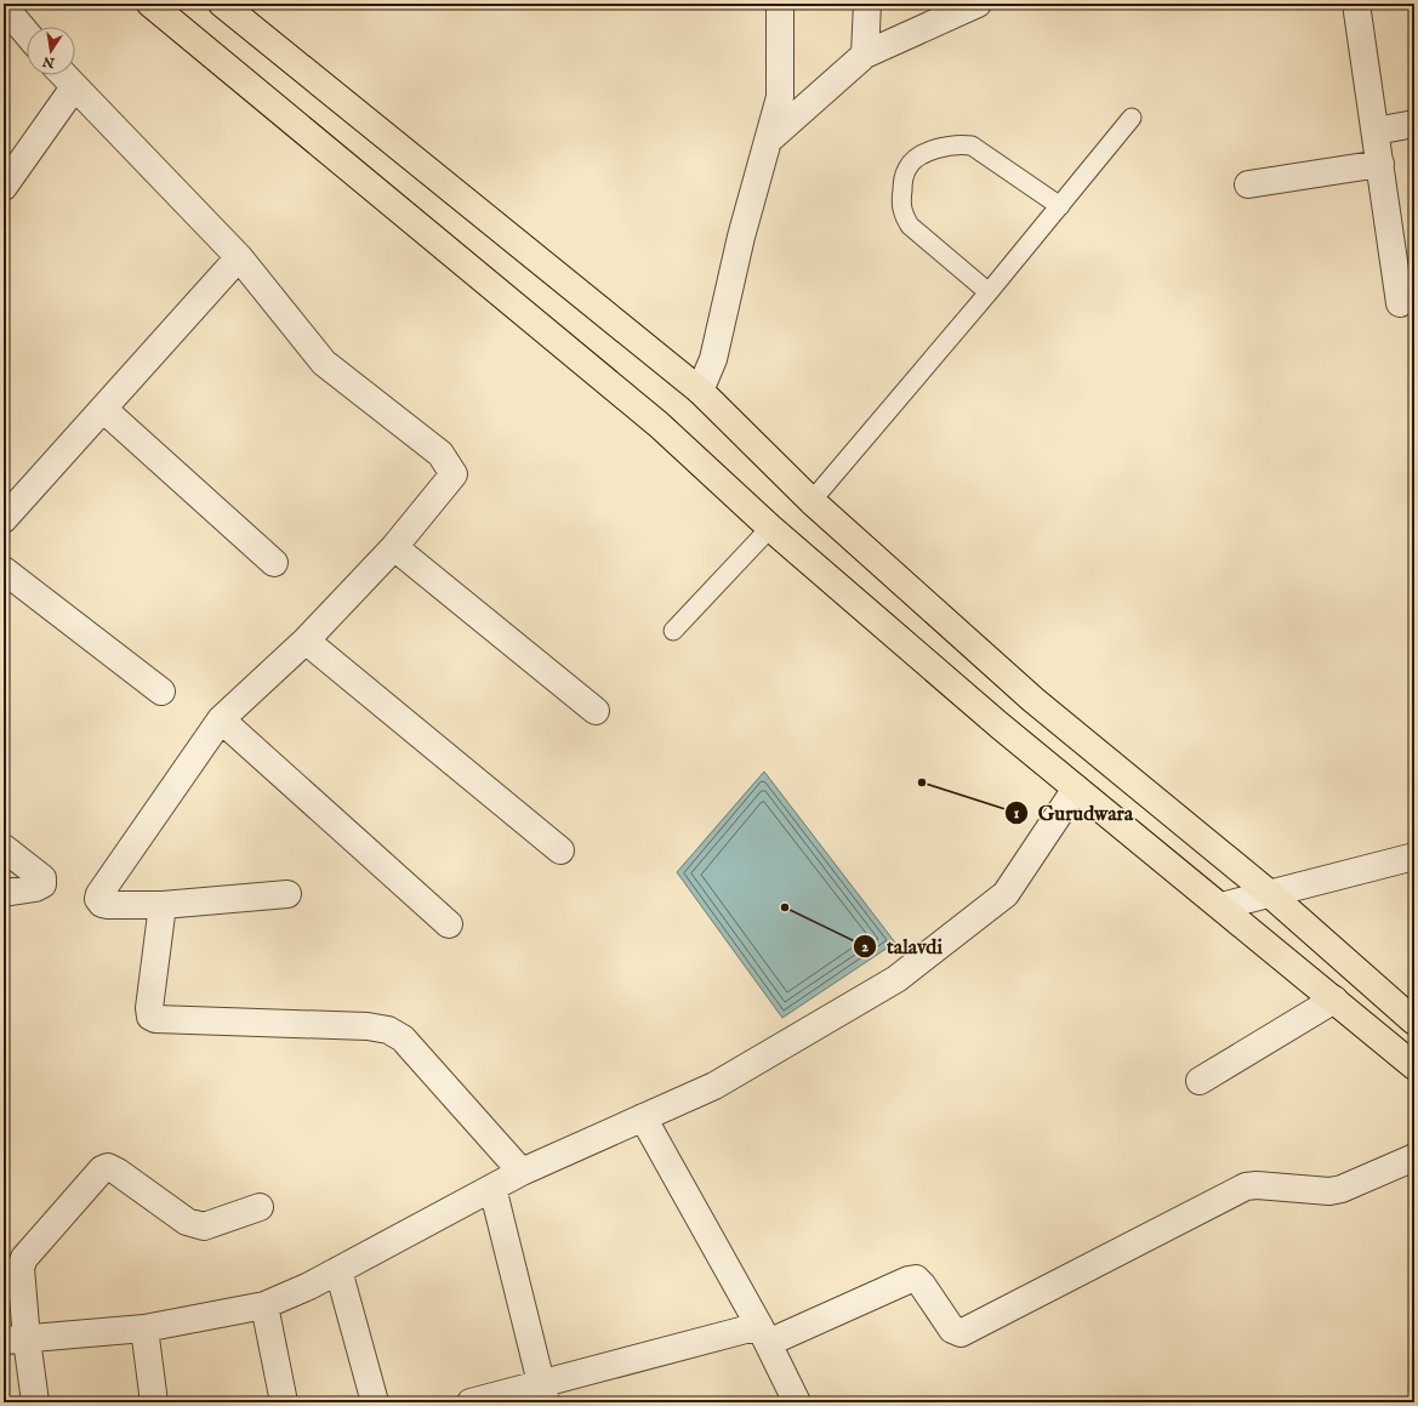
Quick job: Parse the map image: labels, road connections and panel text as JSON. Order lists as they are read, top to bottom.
{
  "places": ["Gurudwara", "talavdi"],
  "north": "bottom"
}
